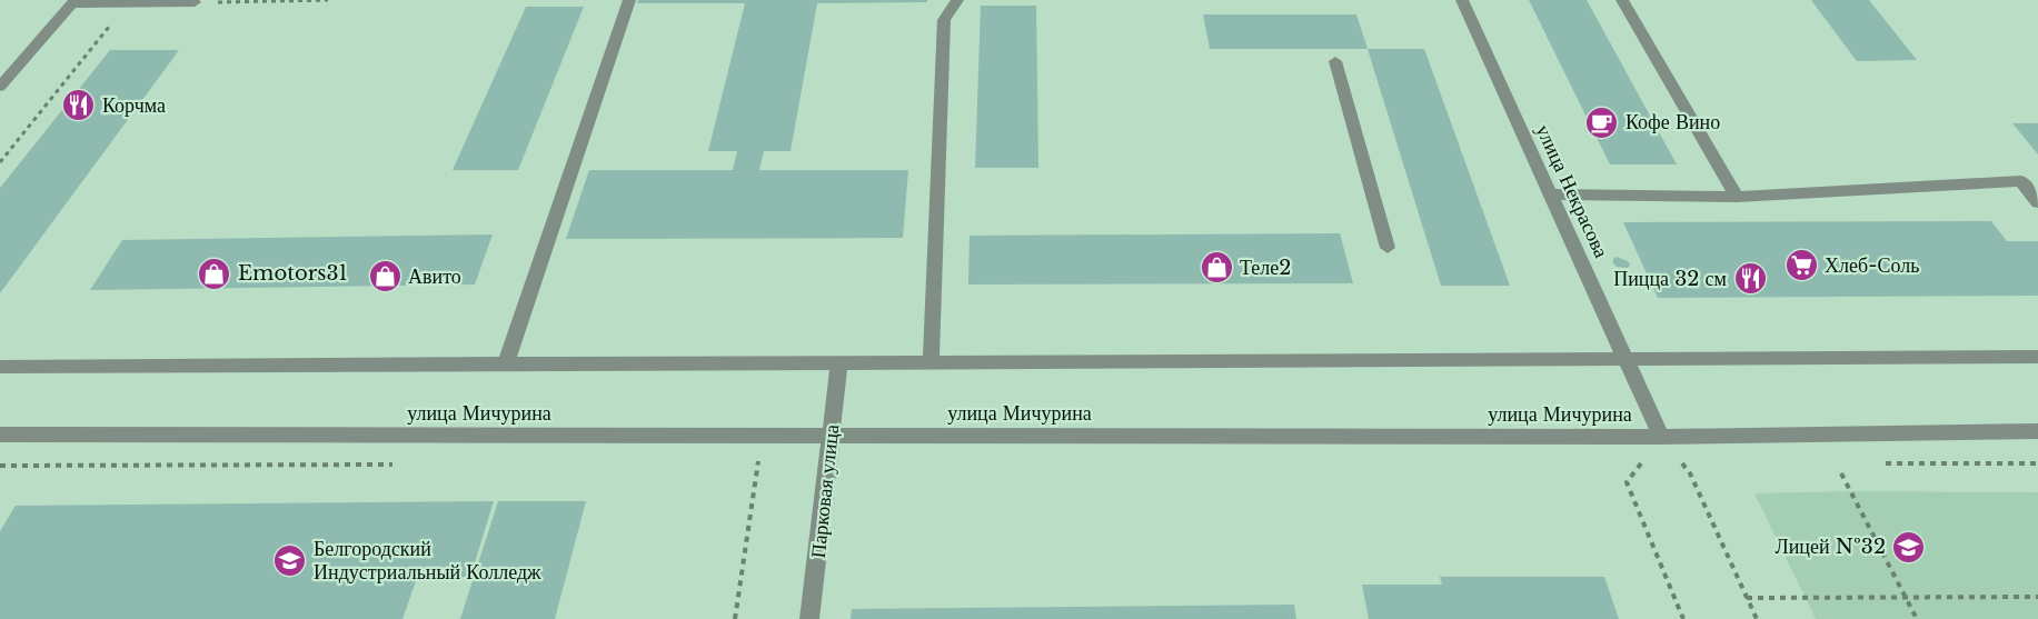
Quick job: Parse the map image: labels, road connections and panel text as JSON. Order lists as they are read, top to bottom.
{
  "streets": {
    "street": ["улица Некрасова", "улица Мичурина", "Парковая улица"]
  },
  "crossings": [
    ["улица Некрасова", "улица Мичурина"],
    ["улица Мичурина", "Парковая улица"]
  ],
  "places": {
    "restaurant": ["Корчма", "Пицца 32 см"],
    "cafe": ["Кофе Вино"],
    "supermarket": ["Хлеб-Соль"],
    "shop": ["Теле2", "Emotors31", "Авито"],
    "school or university": ["Лицей №32", "Белгородский Индустриальный Колледж"]
  }
}
